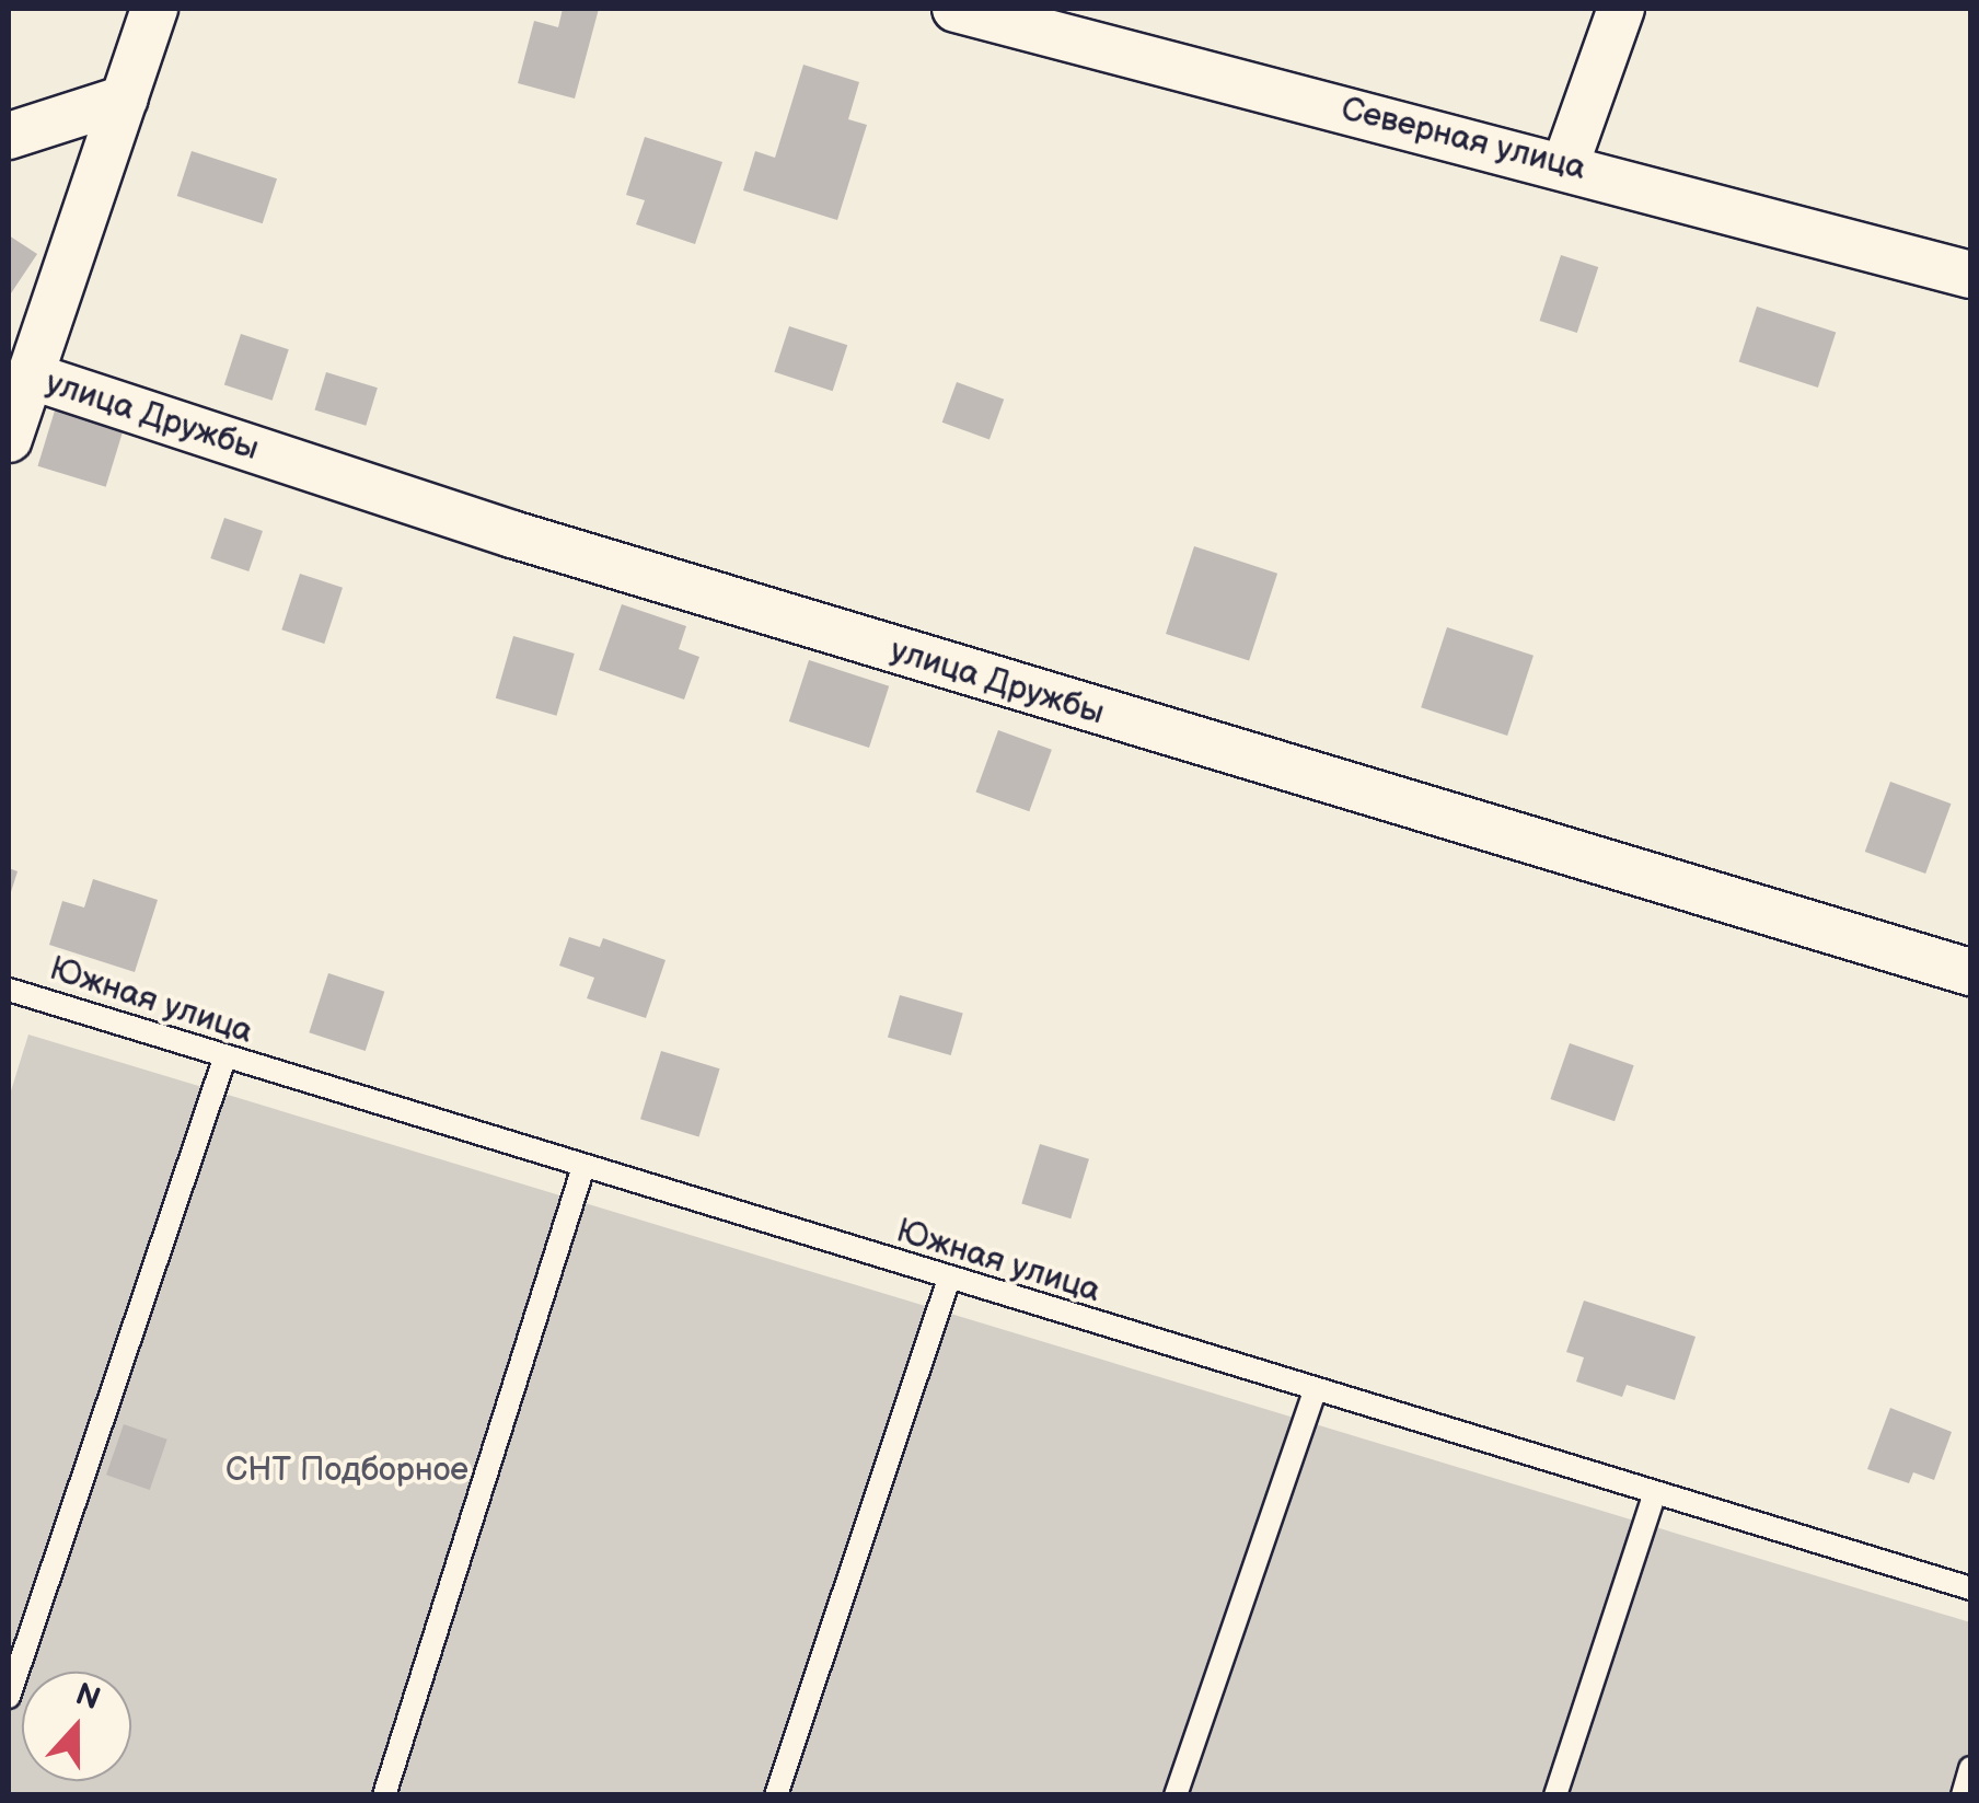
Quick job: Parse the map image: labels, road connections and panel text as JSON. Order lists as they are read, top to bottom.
{
  "streets": {
    "street": ["Северная улица", "улица Дружбы"],
    "lane": ["Южная улица"]
  },
  "parks": ["СНТ Подборное"],
  "north": "top"
}
